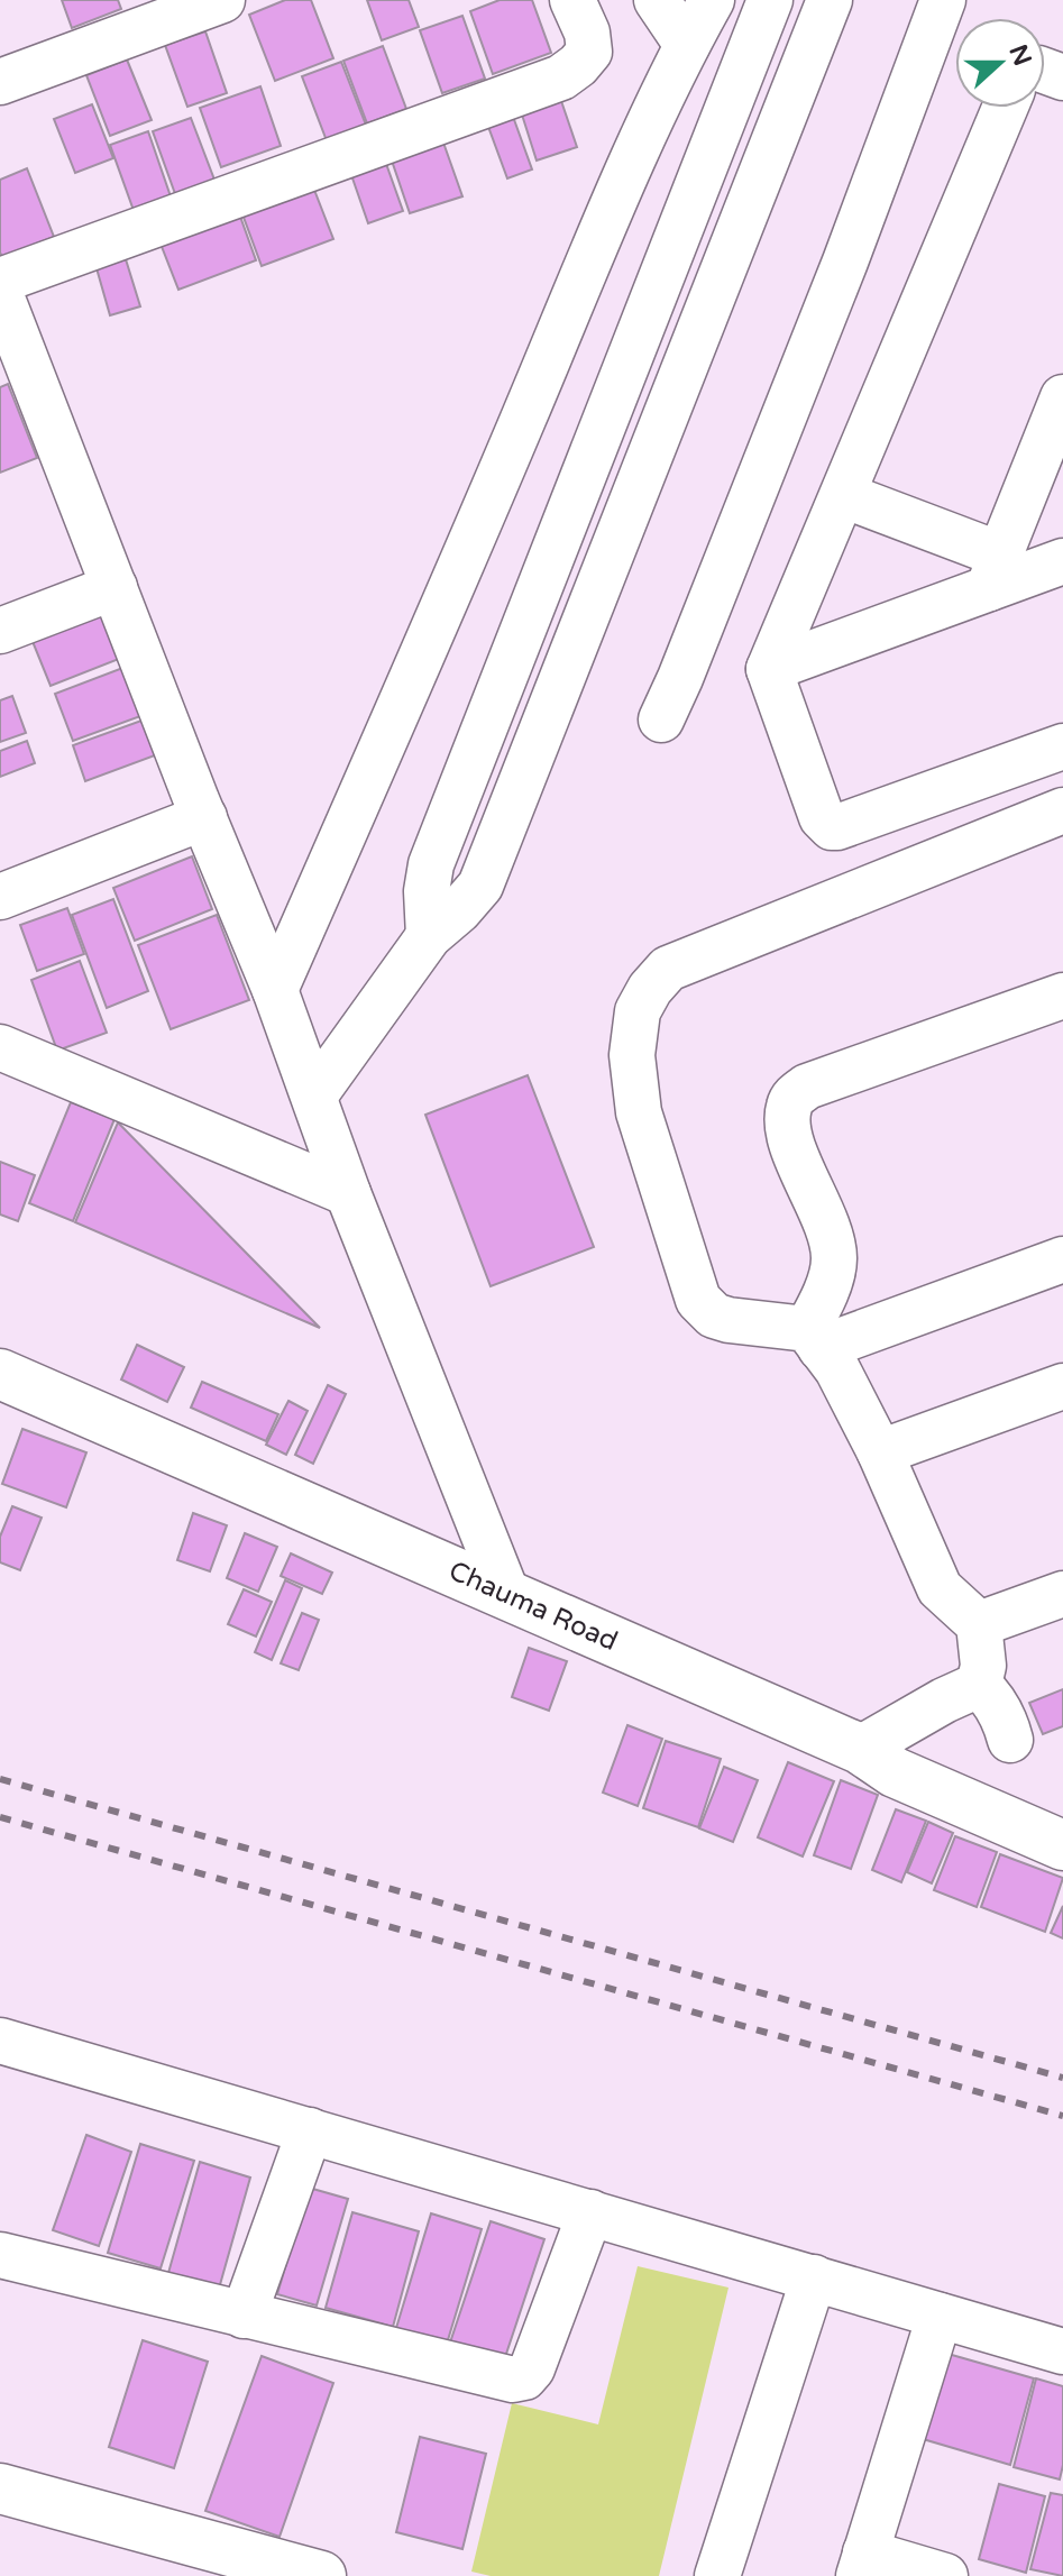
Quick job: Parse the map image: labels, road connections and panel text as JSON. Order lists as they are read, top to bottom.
{
  "streets": {
    "street": ["Chauma Road"]
  },
  "north": "right"
}
